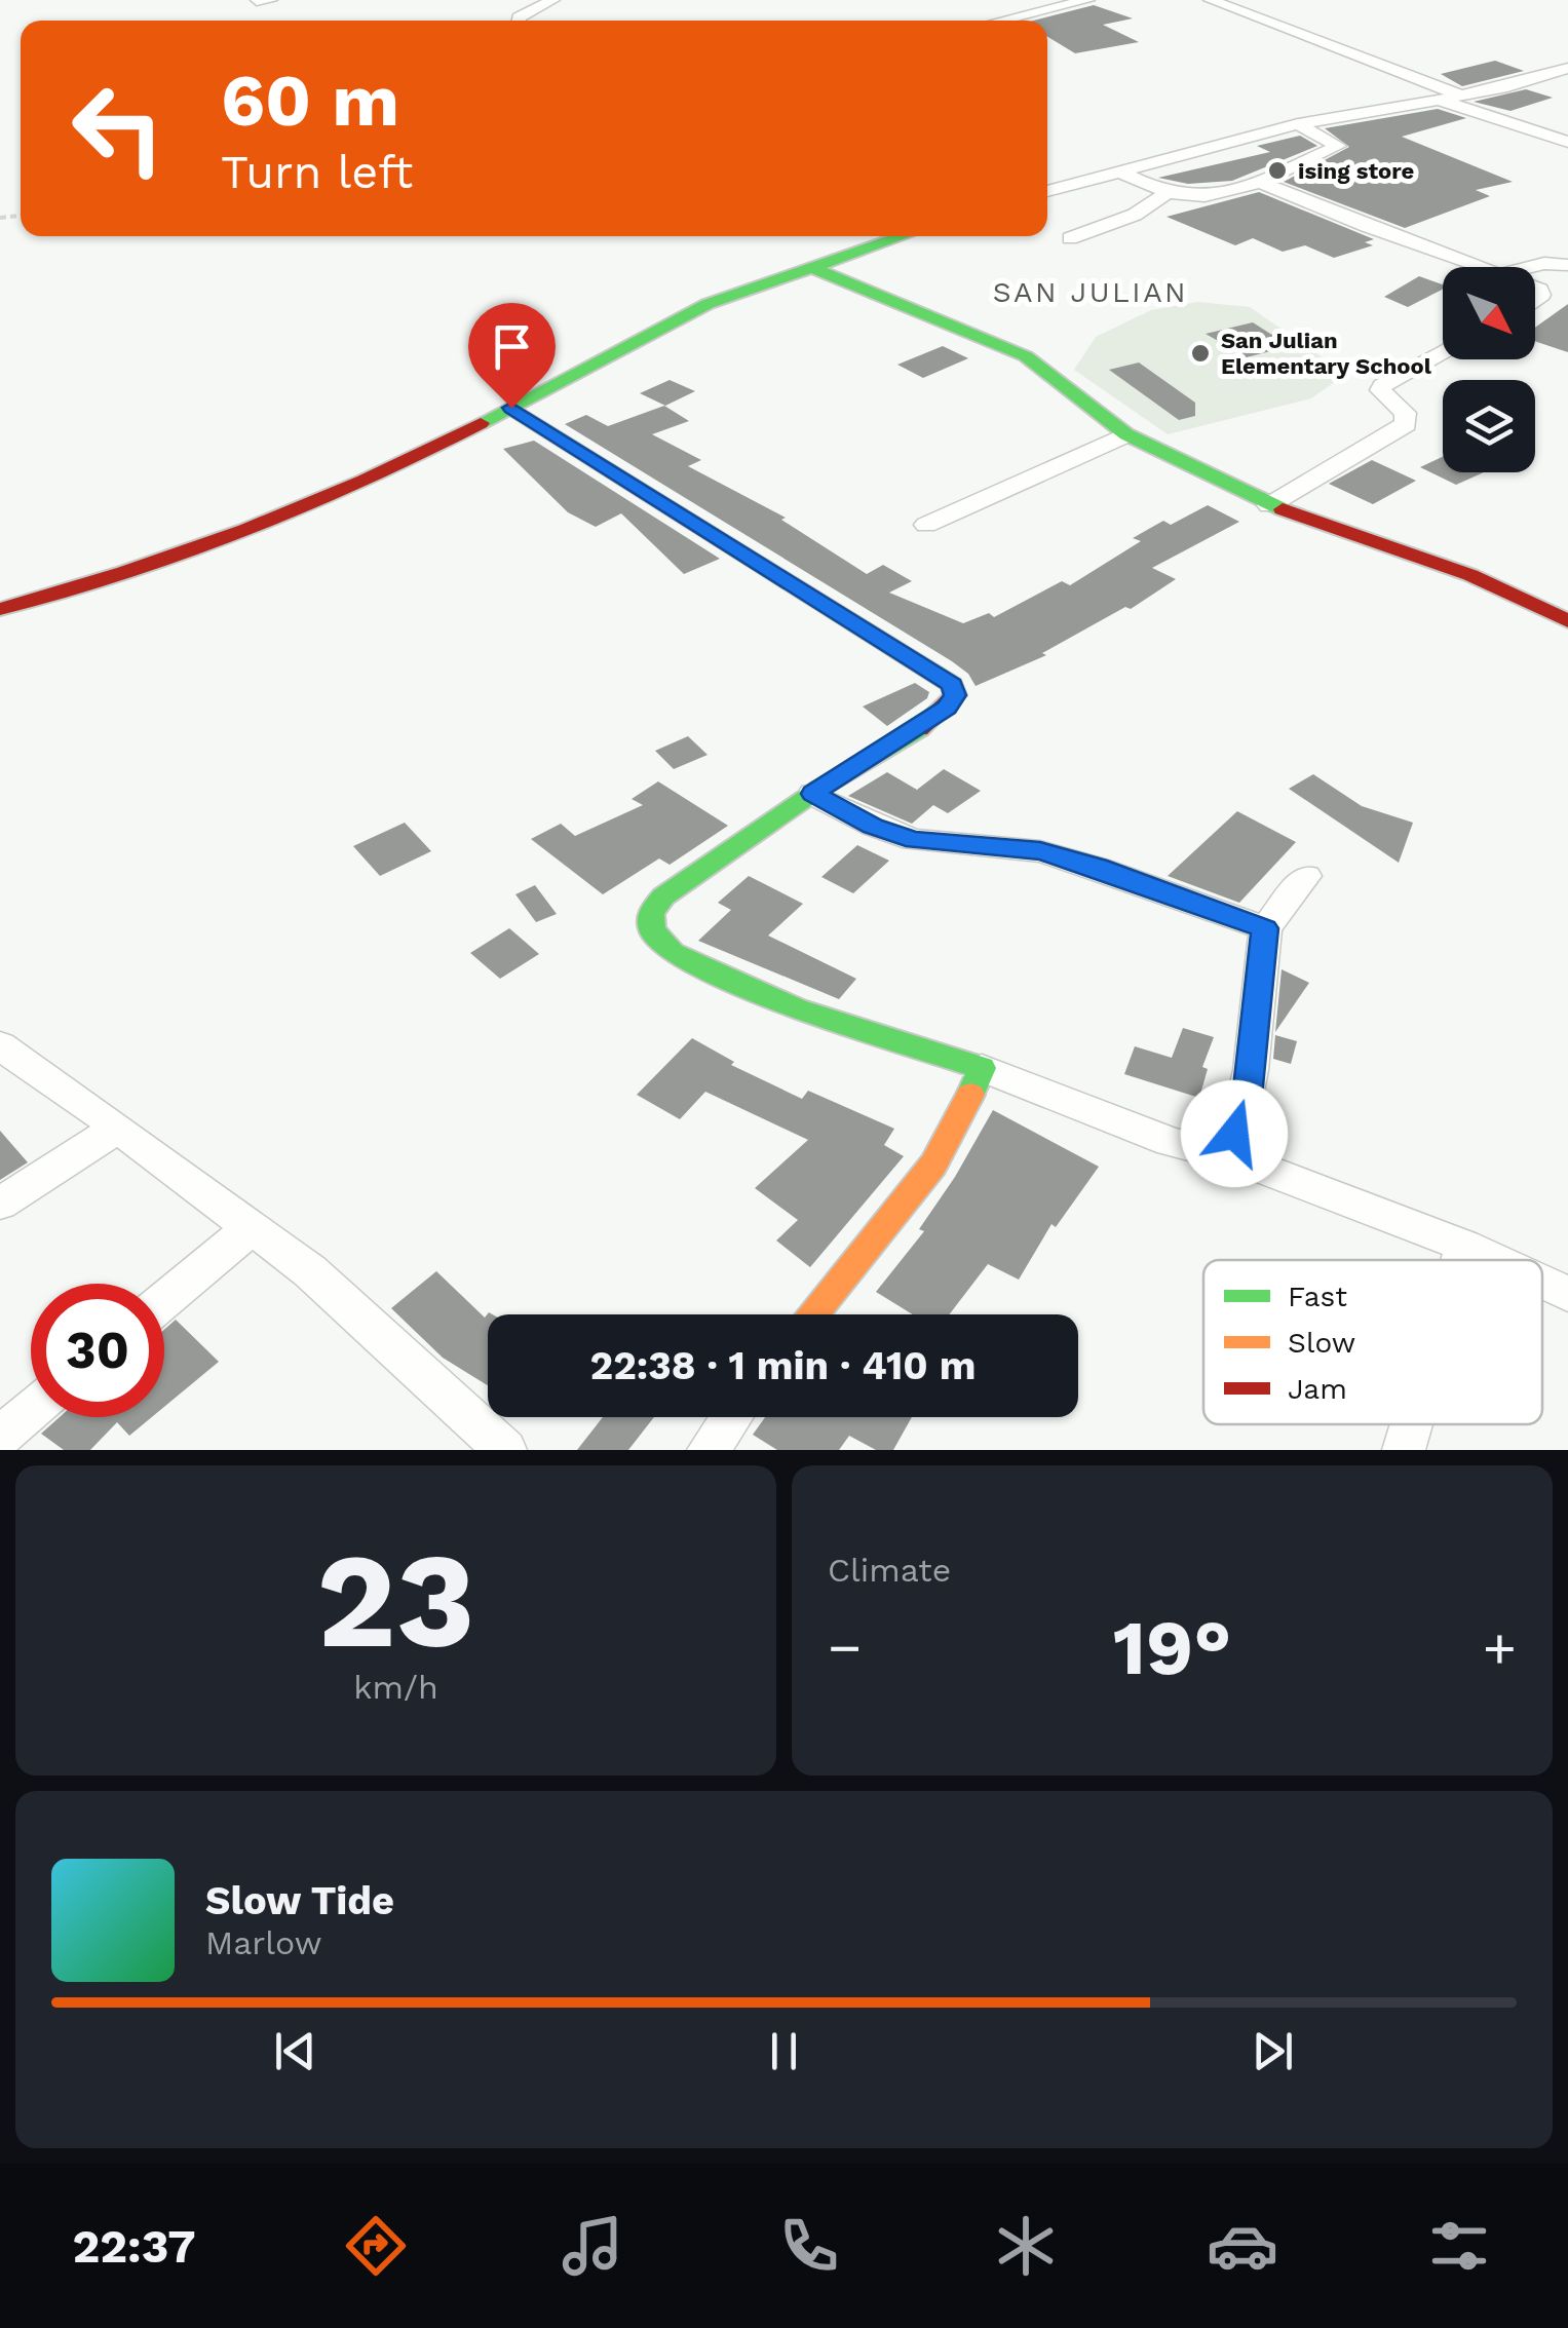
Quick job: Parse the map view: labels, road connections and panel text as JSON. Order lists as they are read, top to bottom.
{
  "districts": ["SAN JULIAN"],
  "places": ["ising store", "San Julian Elementary School"],
  "legend": ["Fast", "Slow", "Jam"],
  "north": "bottom right",
  "page": {
    "turn": ["60 m", "Turn left"],
    "limit": "30",
    "trip": "22:38 · 1 min · 410 m",
    "tile": [
      ["23", "km/h"],
      "Climate"
    ],
    "heat": ["−", "19°", "+"],
    "song": ["Slow Tide", "Marlow"],
    "tabs": "22:37"
  }
}
